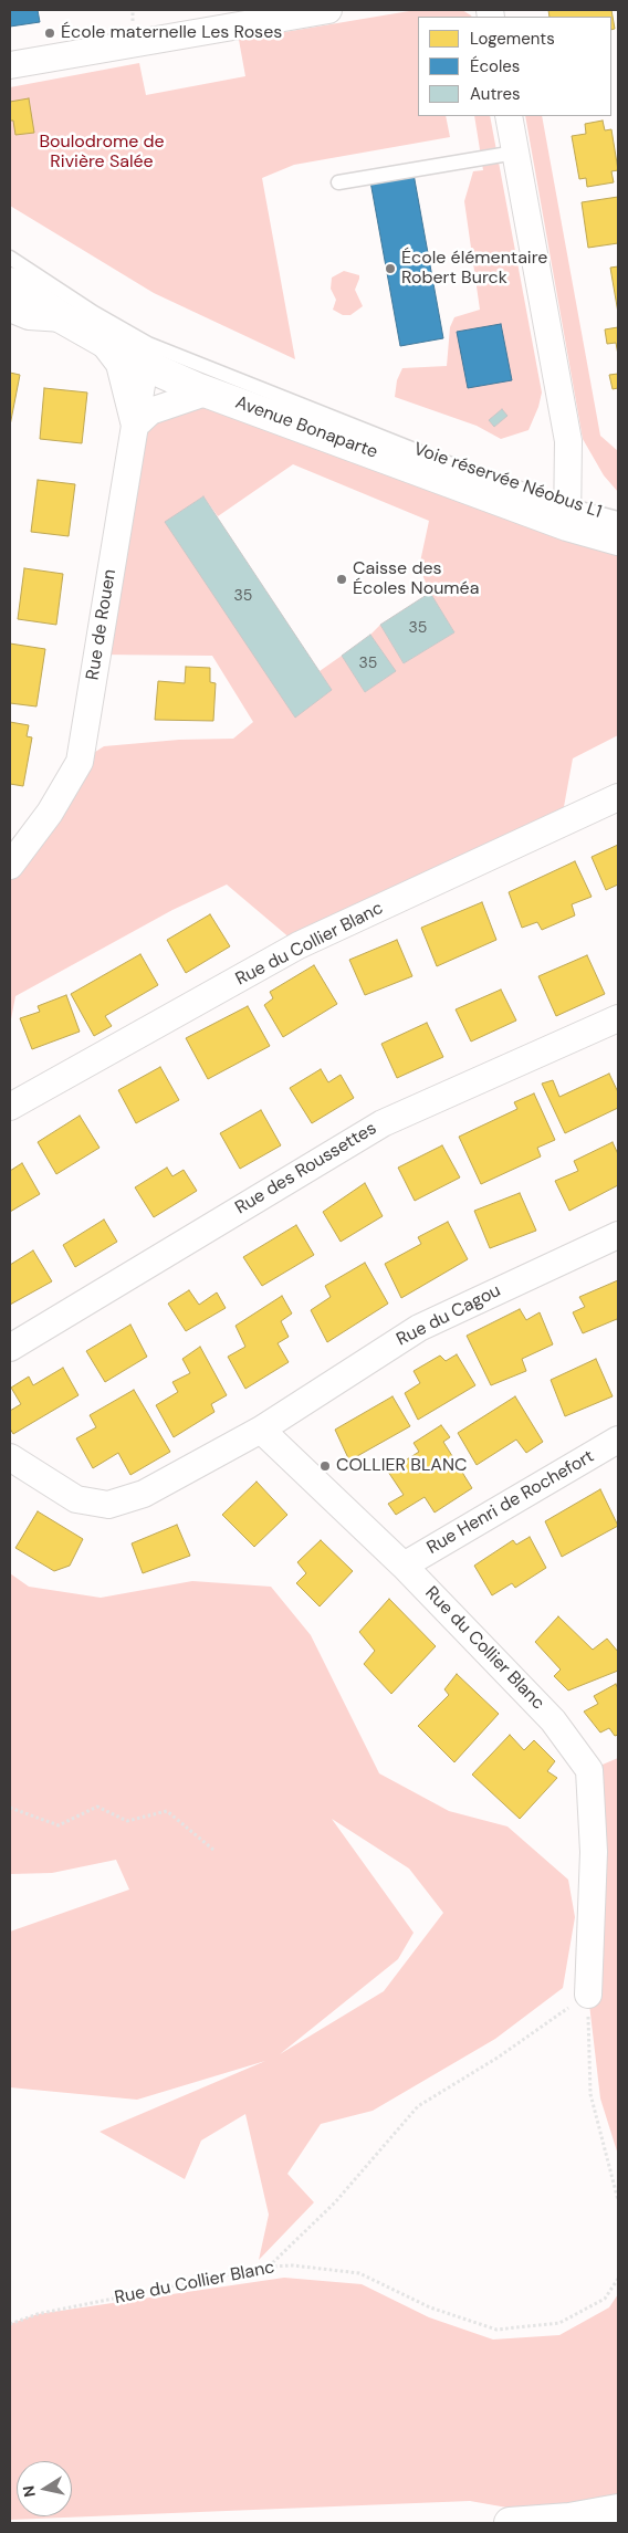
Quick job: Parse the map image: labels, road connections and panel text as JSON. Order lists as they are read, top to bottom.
{
  "streets": {
    "main road": ["Avenue Bonaparte"],
    "street": [
      "Rue de Rouen",
      "Rue du Collier Blanc",
      "Rue des Roussettes",
      "Rue du Cagou",
      "Rue Henri de Rochefort"
    ],
    "lane": ["Voie réservée Néobus L1"]
  },
  "crossings": [
    ["Avenue Bonaparte", "Voie réservée Néobus L1"],
    ["Avenue Bonaparte", "Rue de Rouen"],
    ["Rue du Collier Blanc", "Rue du Cagou"],
    ["Rue du Collier Blanc", "Rue Henri de Rochefort"]
  ],
  "parks": ["Boulodrome de Rivière Salée"],
  "places": [
    "École maternelle Les Roses",
    "École élémentaire Robert Burck",
    "Caisse des Écoles Nouméa",
    "COLLIER BLANC"
  ],
  "house_numbers": ["35", "35", "35"],
  "legend": ["Logements", "Écoles", "Autres"],
  "north": "left"
}
